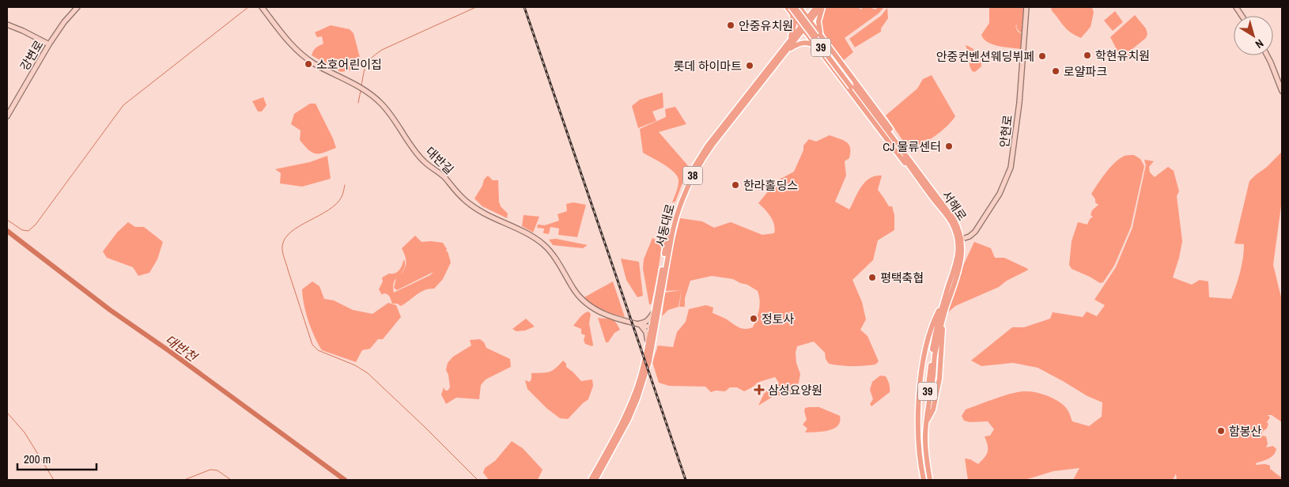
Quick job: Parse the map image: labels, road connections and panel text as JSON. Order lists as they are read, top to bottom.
{
  "streets": {
    "main road": [
      "39",
      "38",
      "서해로",
      "서동대로"
    ],
    "street": ["강변로", "안현로", "대반길"]
  },
  "crossings": [
    ["안현로", "서해로"],
    ["대반길", "서동대로"]
  ],
  "water": ["대반천"],
  "places": {
    "other": [
      "안중유치원",
      "학현유치원",
      "안중컨벤션웨딩뷔페",
      "소호어린이집",
      "롯데 하이마트",
      "로얄파크",
      "CJ 물류센터",
      "한라홀딩스",
      "평택축협",
      "정토사",
      "함봉산"
    ],
    "health": ["삼성요양원"]
  },
  "scale_bar": "200 m",
  "north": "bottom right"
}
